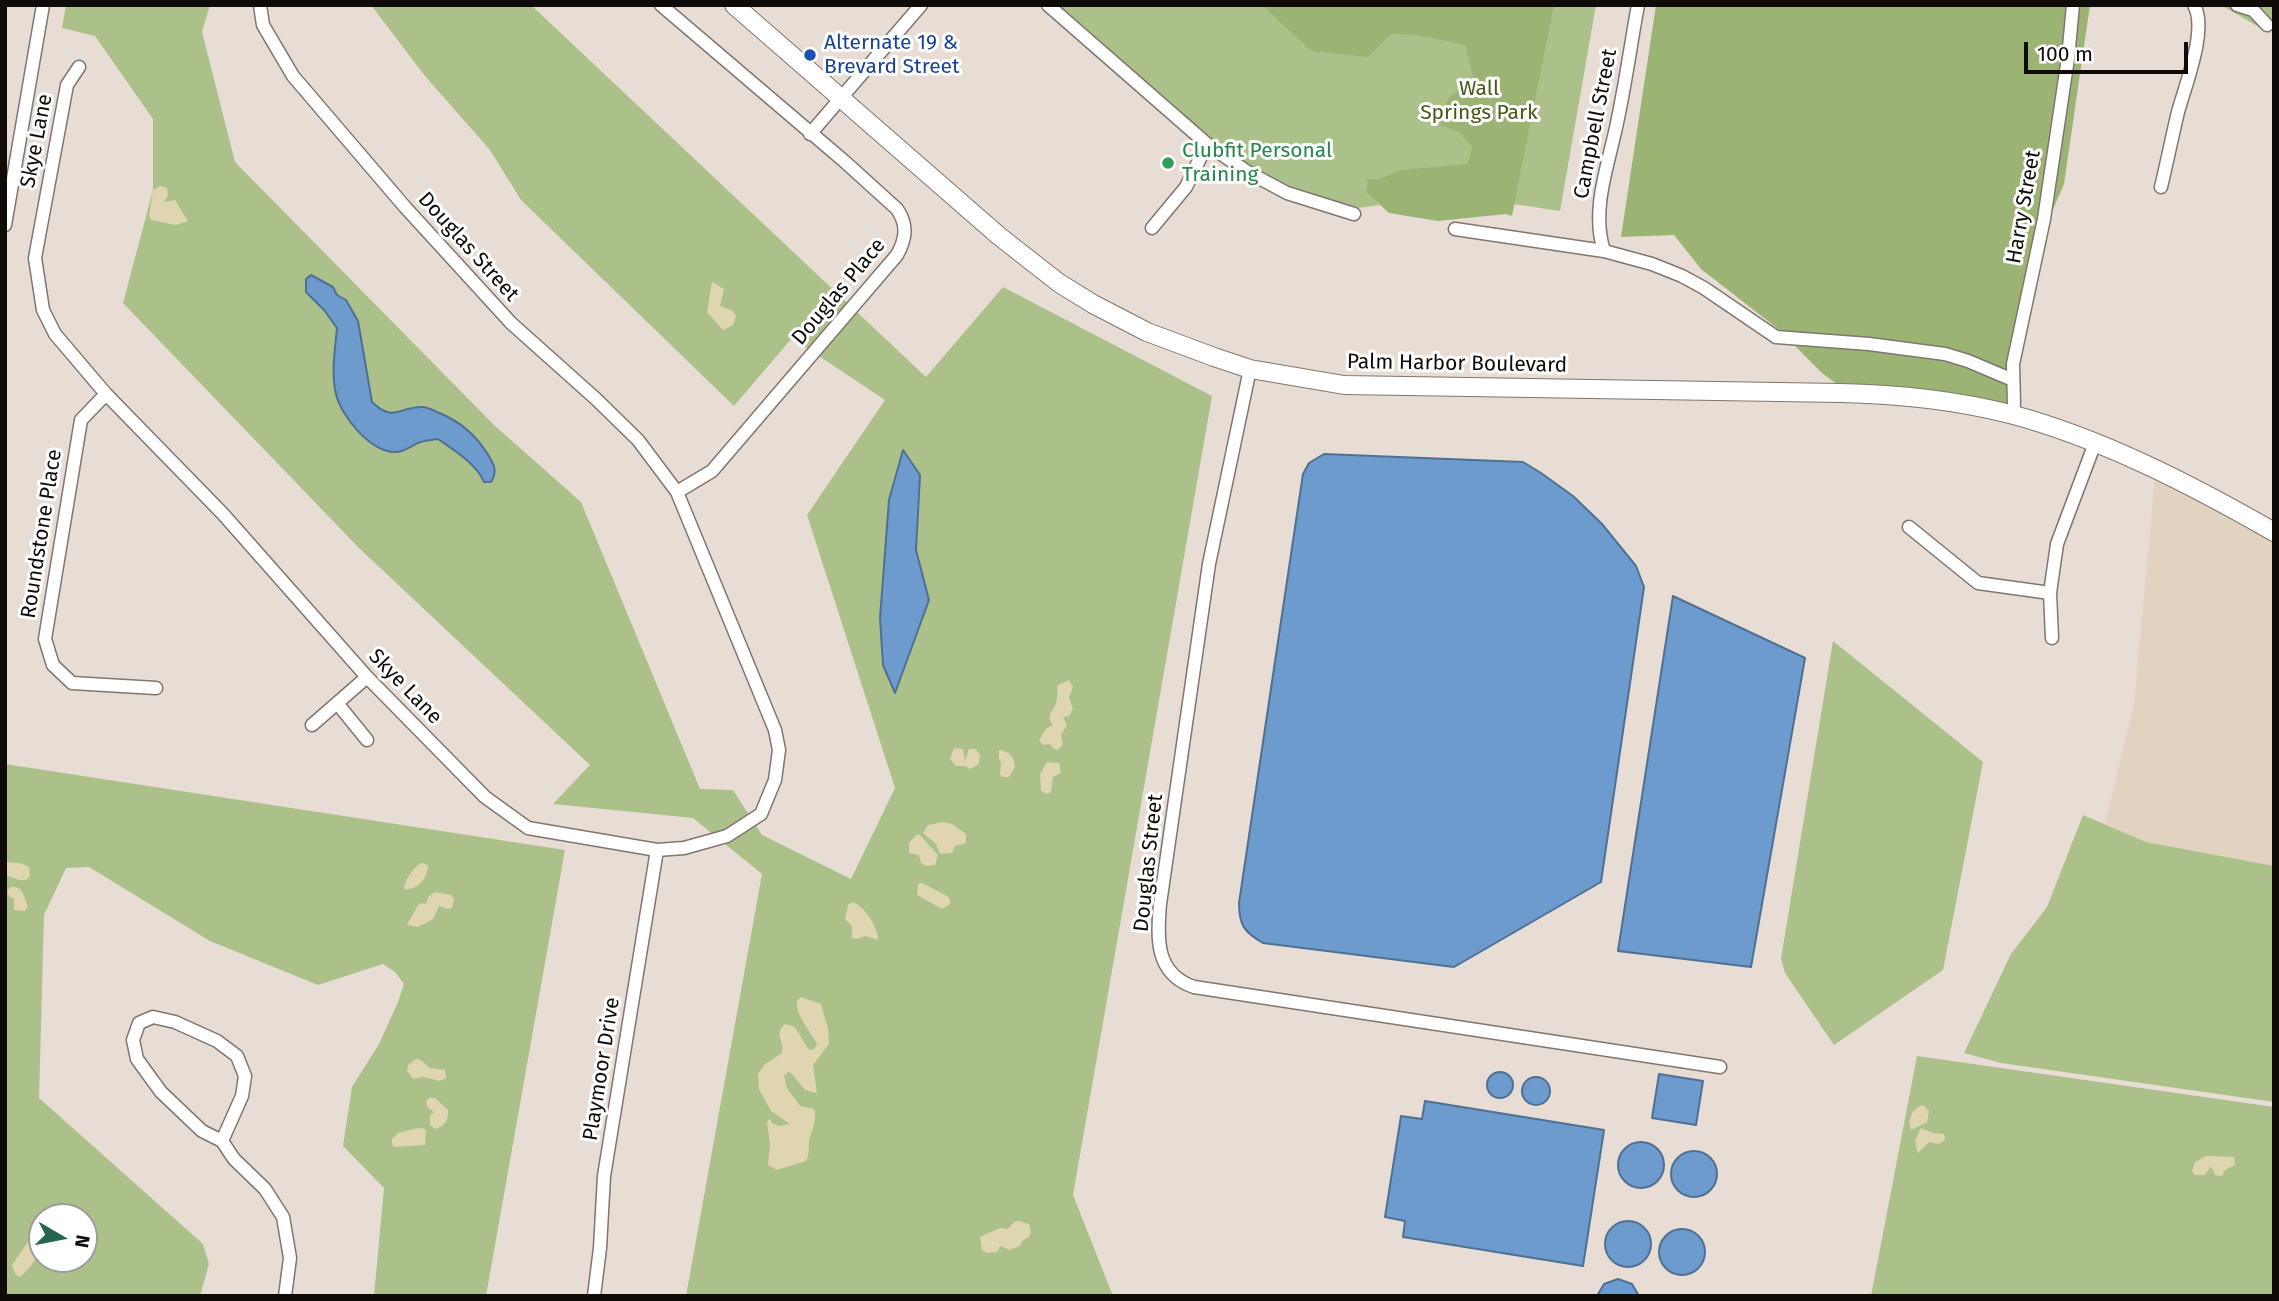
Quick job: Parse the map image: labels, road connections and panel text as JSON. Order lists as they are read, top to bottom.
{
  "streets": {
    "main road": ["Palm Harbor Boulevard"],
    "street": [
      "Campbell Street",
      "Skye Lane",
      "Harry Street",
      "Douglas Street",
      "Douglas Place",
      "Roundstone Place",
      "Playmoor Drive"
    ]
  },
  "crossings": [
    ["Skye Lane", "Douglas Street"],
    ["Skye Lane", "Douglas Place"],
    ["Skye Lane", "Roundstone Place"],
    ["Skye Lane", "Playmoor Drive"],
    ["Harry Street", "Palm Harbor Boulevard"],
    ["Douglas Street", "Douglas Place"],
    ["Douglas Street", "Palm Harbor Boulevard"]
  ],
  "parks": ["Wall Springs Park"],
  "places": ["Alternate 19 & Brevard Street", "Clubfit Personal Training"],
  "scale_bar": "100 m",
  "north": "right"
}
